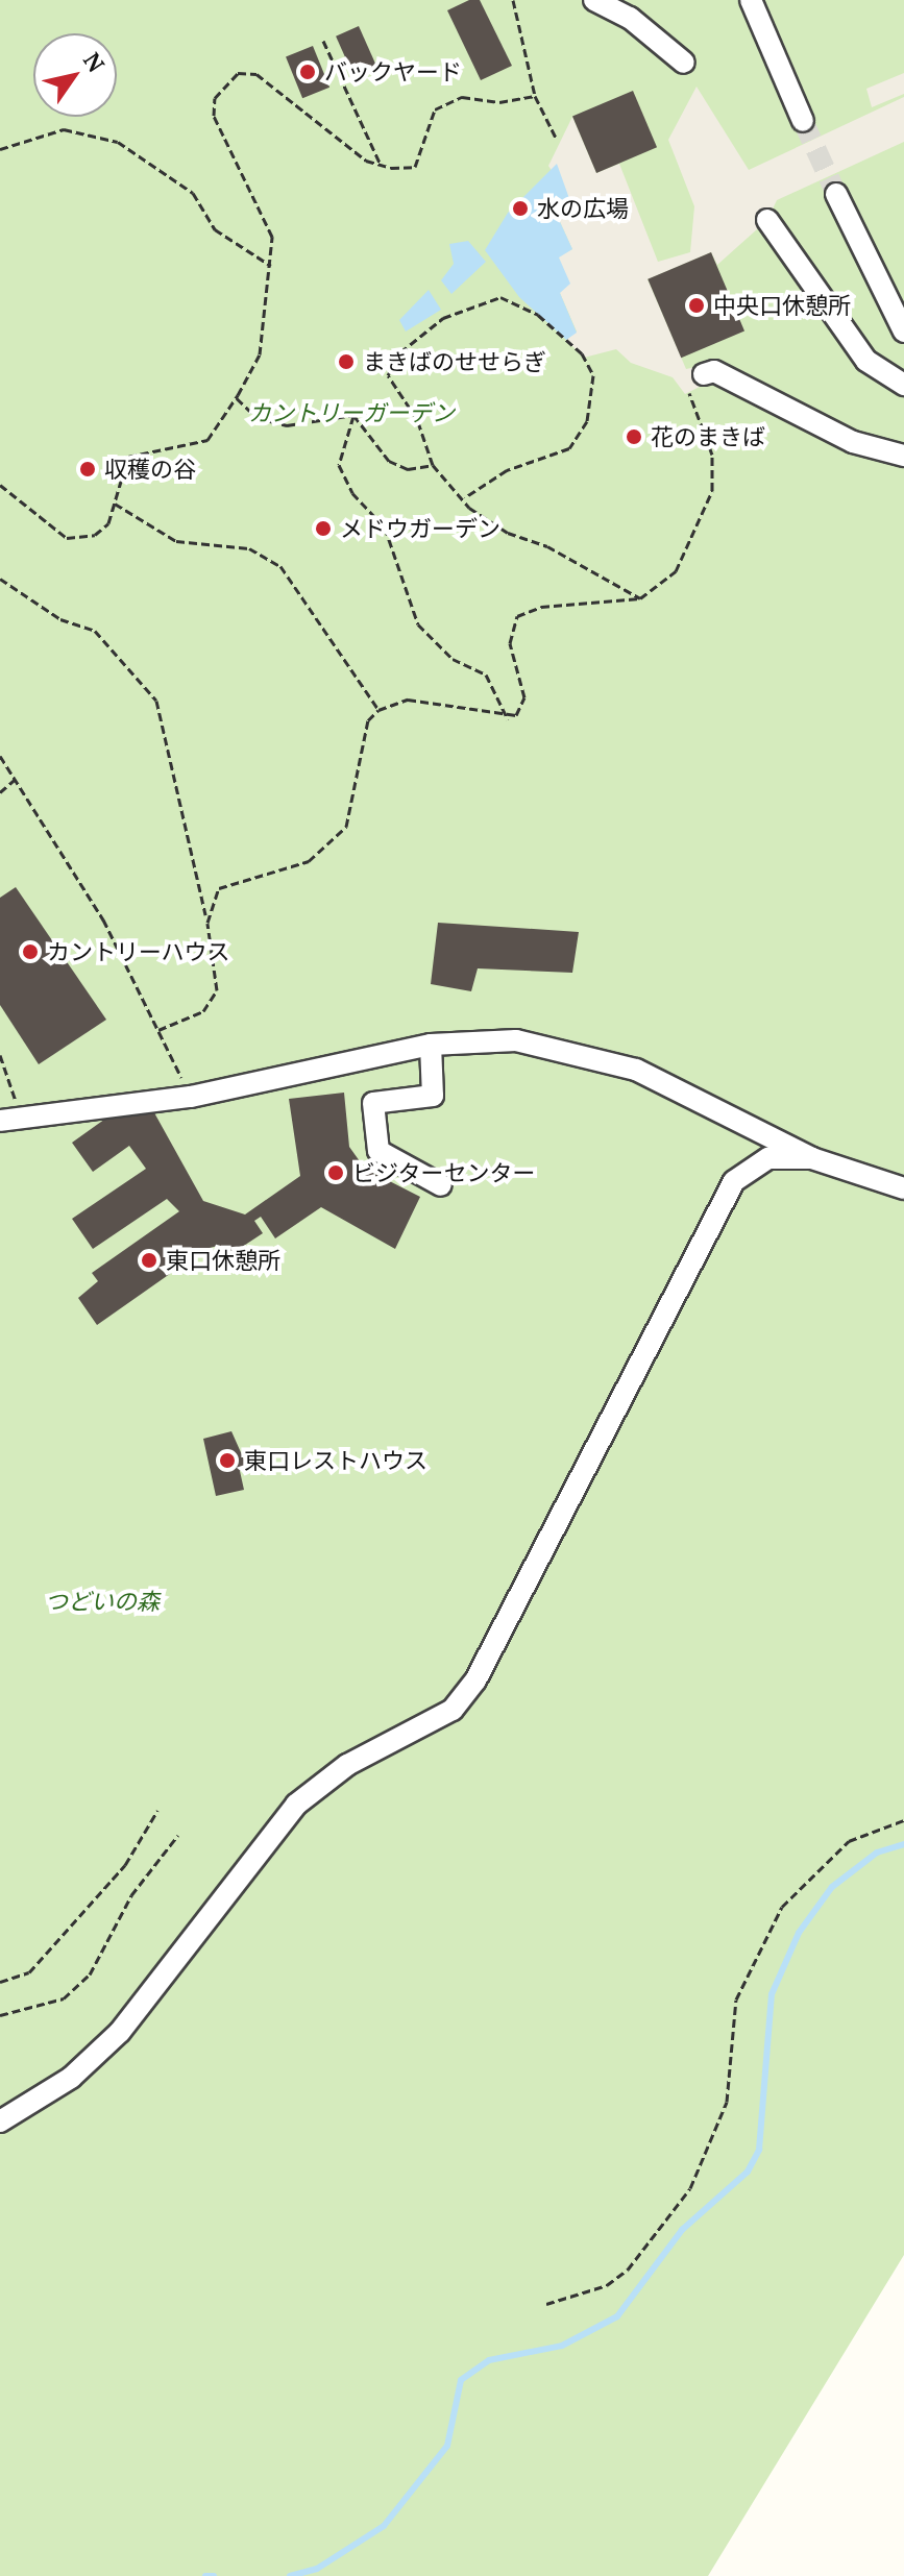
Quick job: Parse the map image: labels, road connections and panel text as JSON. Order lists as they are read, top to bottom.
{
  "parks": ["カントリーガーデン", "つどいの森"],
  "places": [
    "バックヤード",
    "水の広場",
    "中央口休憩所",
    "まきばのせせらぎ",
    "花のまきば",
    "収穫の谷",
    "メドウガーデン",
    "カントリーハウス",
    "ビジターセンター",
    "東口休憩所",
    "東口レストハウス"
  ],
  "north": "top right"
}
